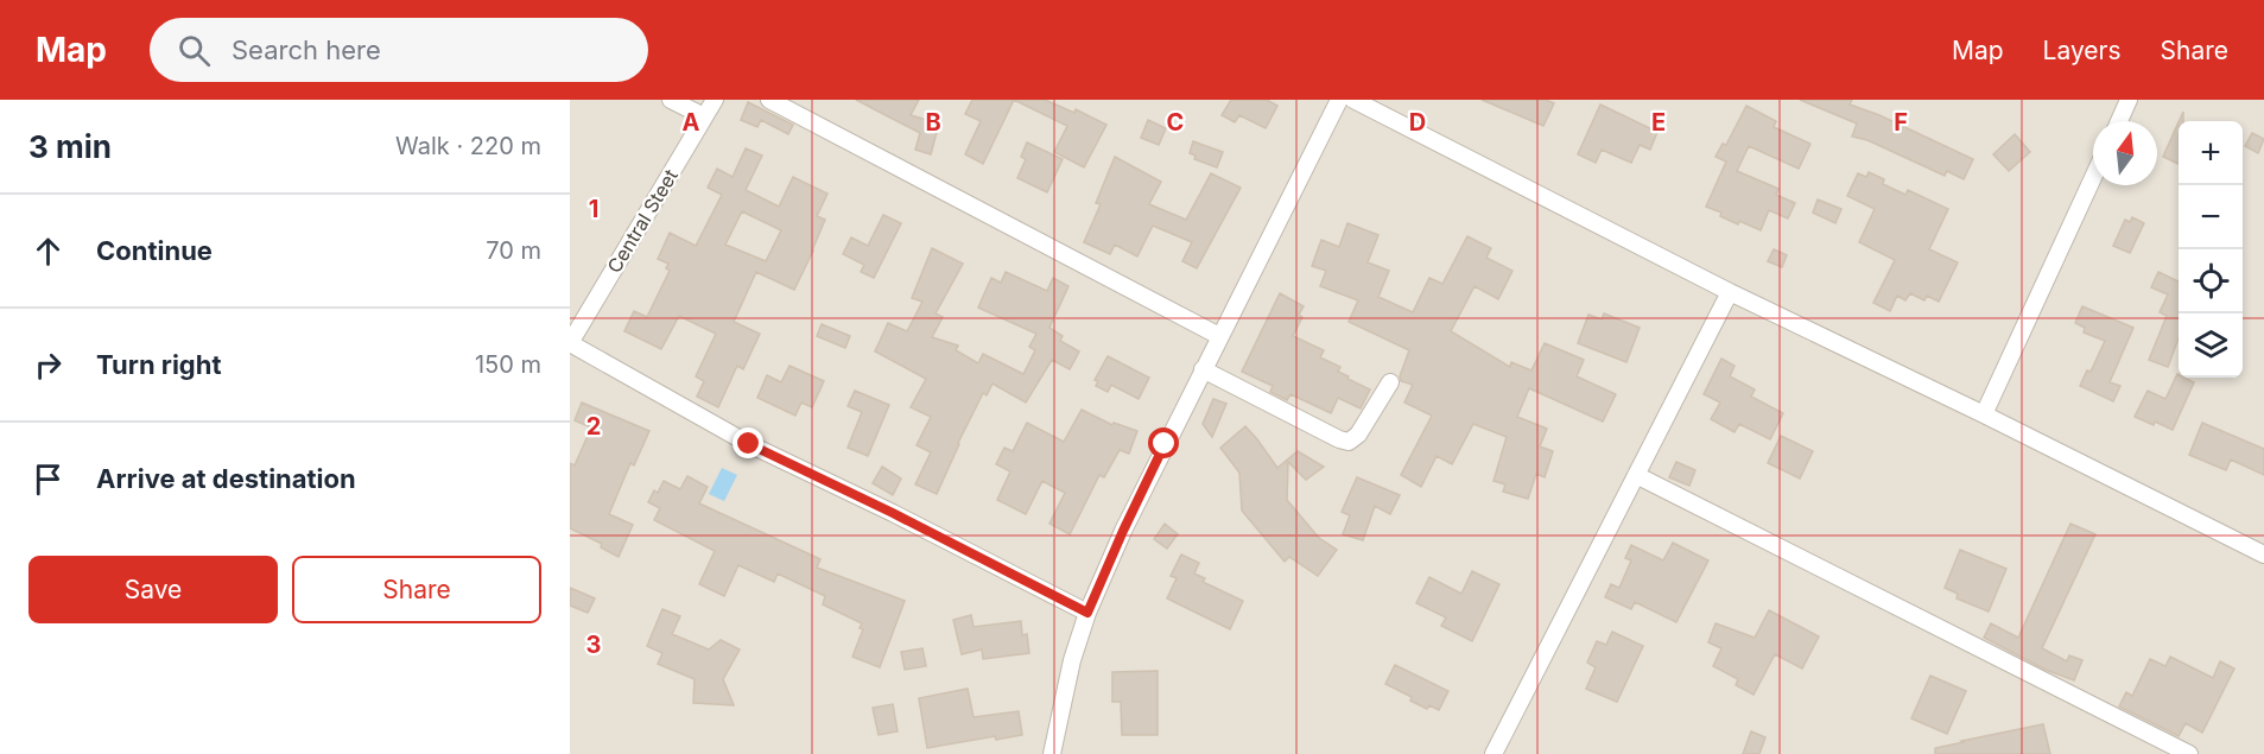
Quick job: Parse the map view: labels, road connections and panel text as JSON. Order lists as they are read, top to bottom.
{
  "streets": {
    "street": ["Central Steet"]
  },
  "north": "top",
  "page": {
    "header": "Map",
    "search": "Search here",
    "nav": ["Map", "Layers", "Share"],
    "heading": ["3 min", "Walk · 220 m"],
    "map_buttons": ["+", "−"],
    "list": [
      ["Continue", "70 m"],
      ["Turn right", "150 m"],
      "Arrive at destination"
    ],
    "buttons": ["Save", "Share"]
  },
  "grid": {
    "columns": [
      "A",
      "B",
      "C",
      "D",
      "E",
      "F"
    ],
    "rows": ["1", "2", "3"]
  }
}
